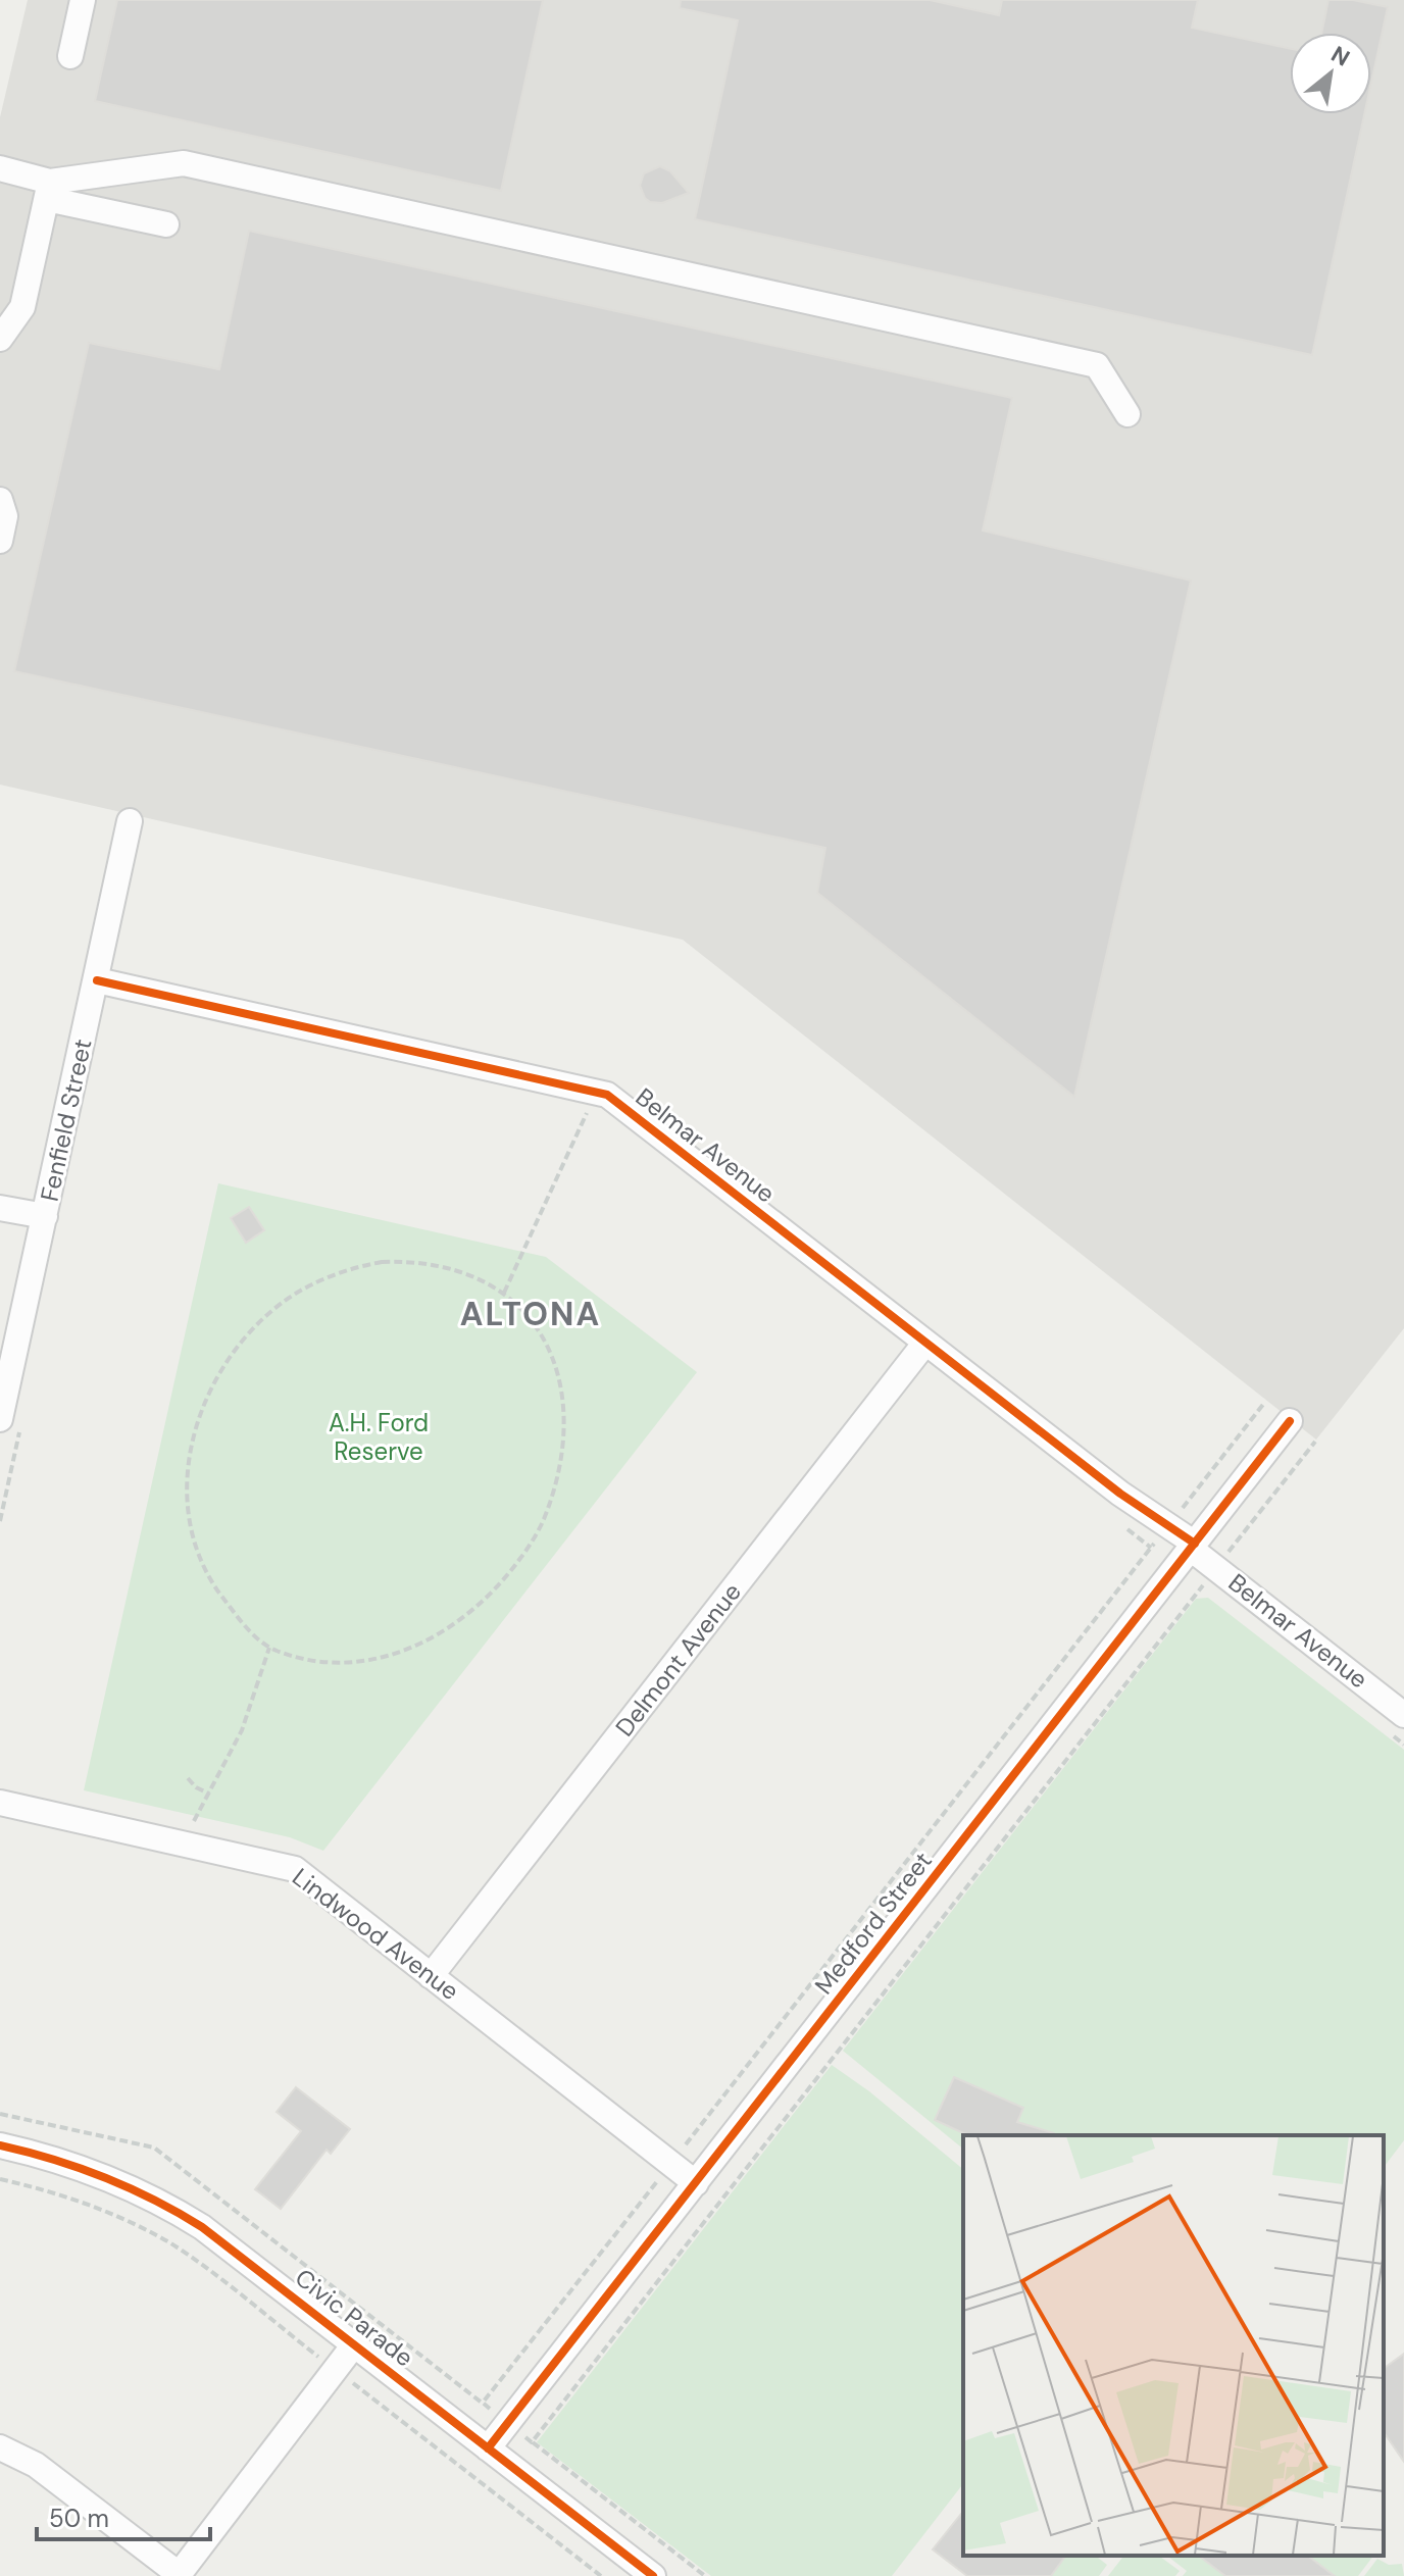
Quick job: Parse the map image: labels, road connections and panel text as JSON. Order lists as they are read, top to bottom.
{
  "streets": {
    "street": [
      "Fenfield Street",
      "Belmar Avenue",
      "Delmont Avenue",
      "Medford Street",
      "Lindwood Avenue",
      "Civic Parade"
    ]
  },
  "crossings": [
    ["Fenfield Street", "Belmar Avenue"],
    ["Belmar Avenue", "Delmont Avenue"],
    ["Belmar Avenue", "Medford Street"],
    ["Delmont Avenue", "Lindwood Avenue"],
    ["Medford Street", "Lindwood Avenue"],
    ["Medford Street", "Civic Parade"]
  ],
  "districts": ["ALTONA"],
  "parks": ["A.H. Ford Reserve"],
  "scale_bar": "50 m",
  "north": "top right"
}
